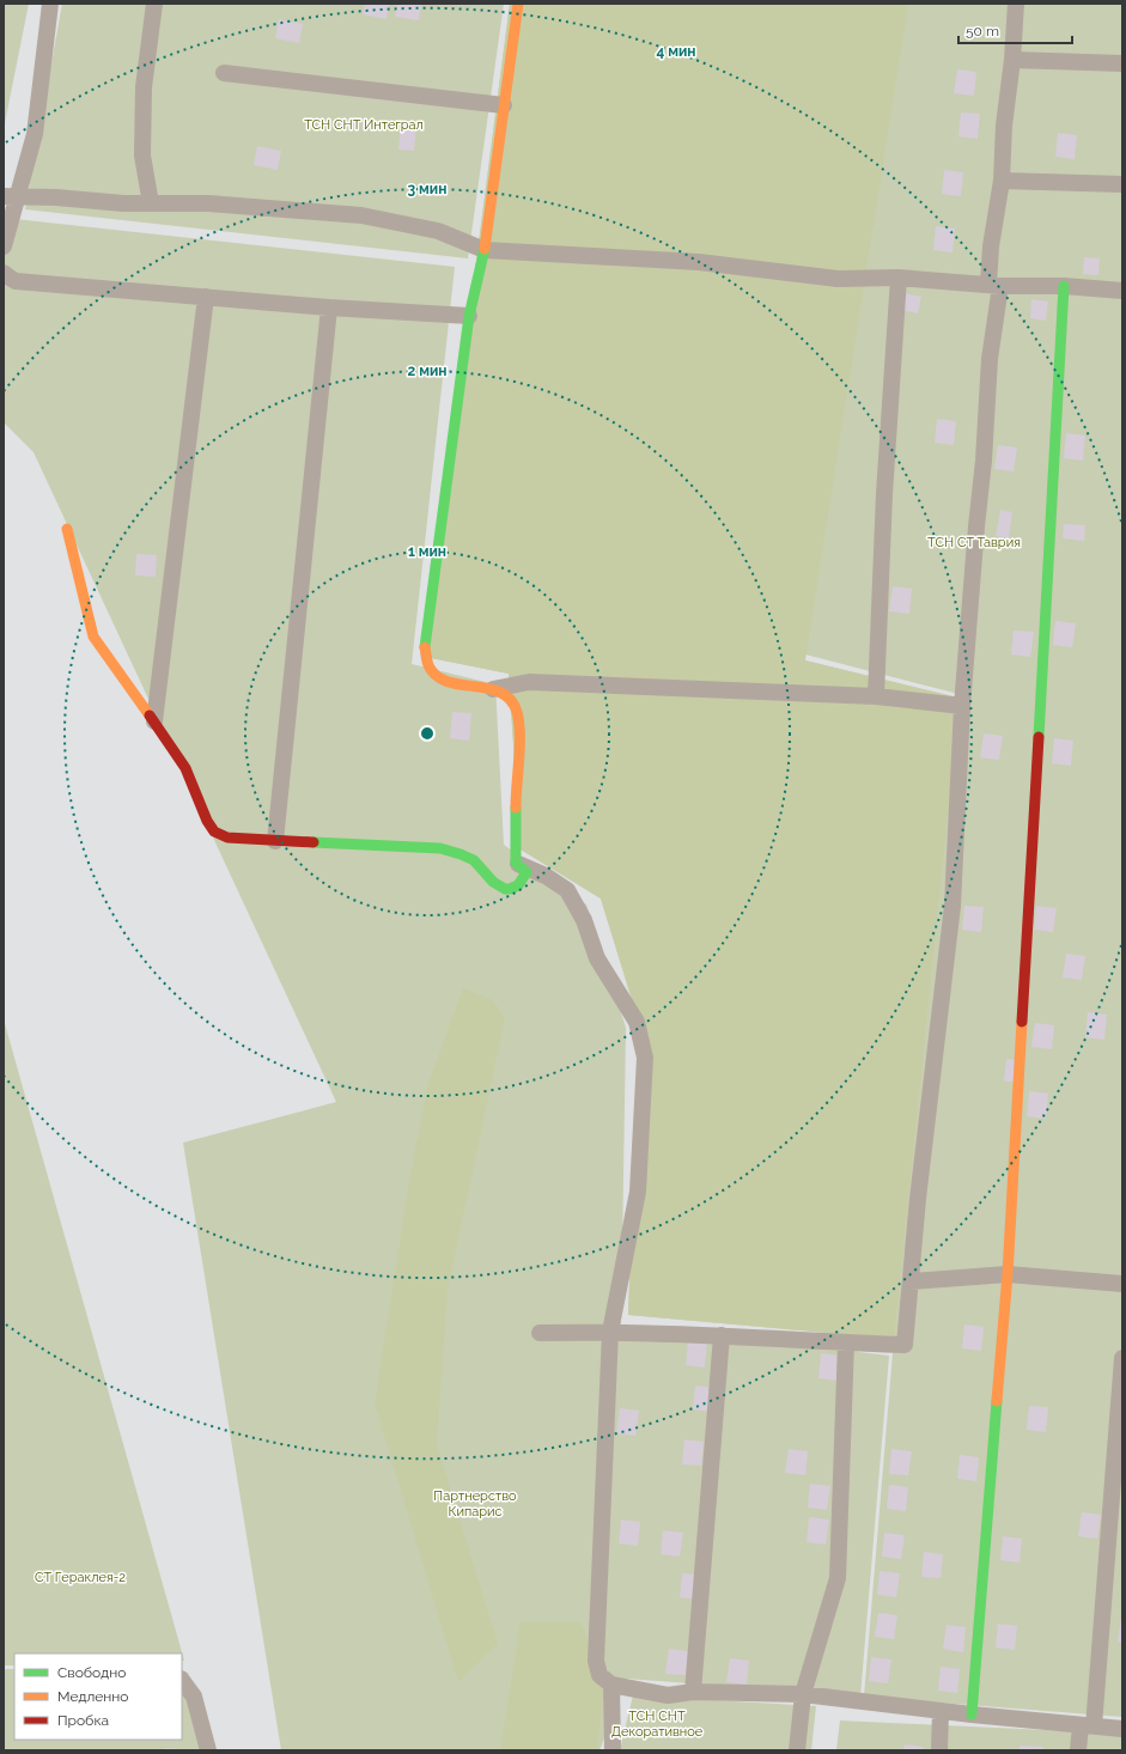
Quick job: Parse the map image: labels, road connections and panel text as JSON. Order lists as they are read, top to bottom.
{
  "parks": [
    "ТСН СНТ Интеграл",
    "ТСН СТ Таврия",
    "Партнерство Кипарис",
    "СТ Гераклея-2",
    "ТСН СНТ Декоративное"
  ],
  "legend": ["Свободно", "Медленно", "Пробка"],
  "scale_bar": "50 m",
  "rings": [
    "4 мин",
    "3 мин",
    "2 мин",
    "1 мин"
  ]
}
